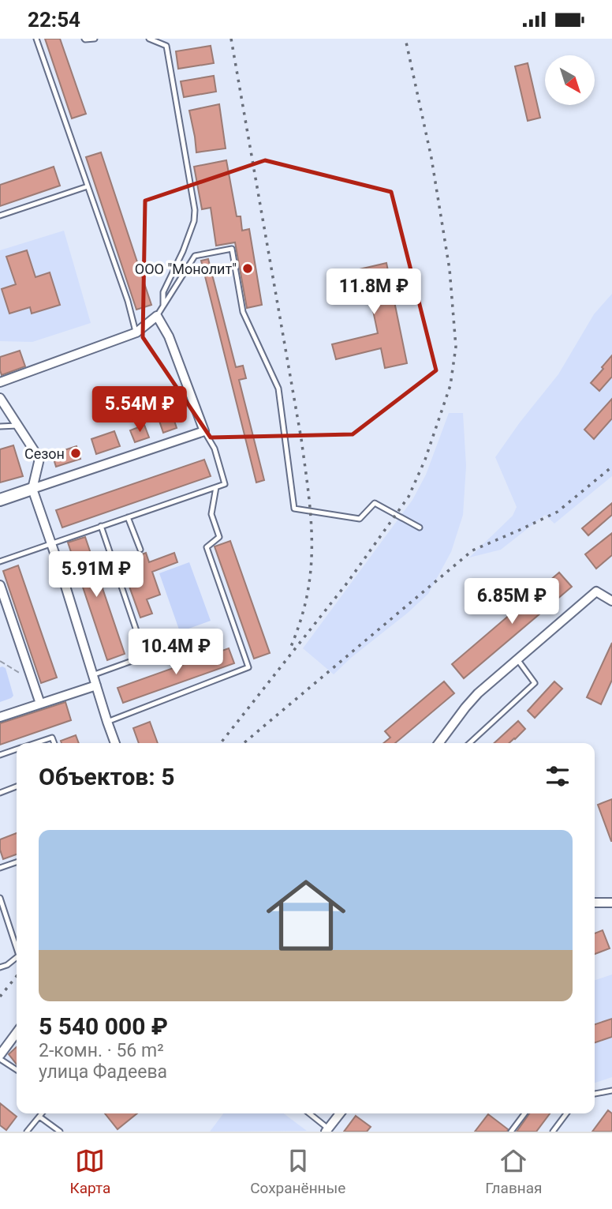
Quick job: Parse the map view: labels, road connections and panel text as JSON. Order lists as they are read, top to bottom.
{
  "places": ["ООО \"Монолит\"", "Сезон"],
  "north": "bottom right",
  "page": {
    "status": "22:54",
    "price": [
      "11.8M ₽",
      "5.54M ₽",
      "5.91M ₽",
      "6.85M ₽",
      "10.4M ₽"
    ],
    "heading": "Объектов: 5",
    "list": [
      {
        "name": "5 540 000 ₽",
        "note": "2-комн. · 56 m² · улица Фадеева"
      }
    ],
    "tabs": ["Карта", "Сохранённые", "Главная"]
  }
}
